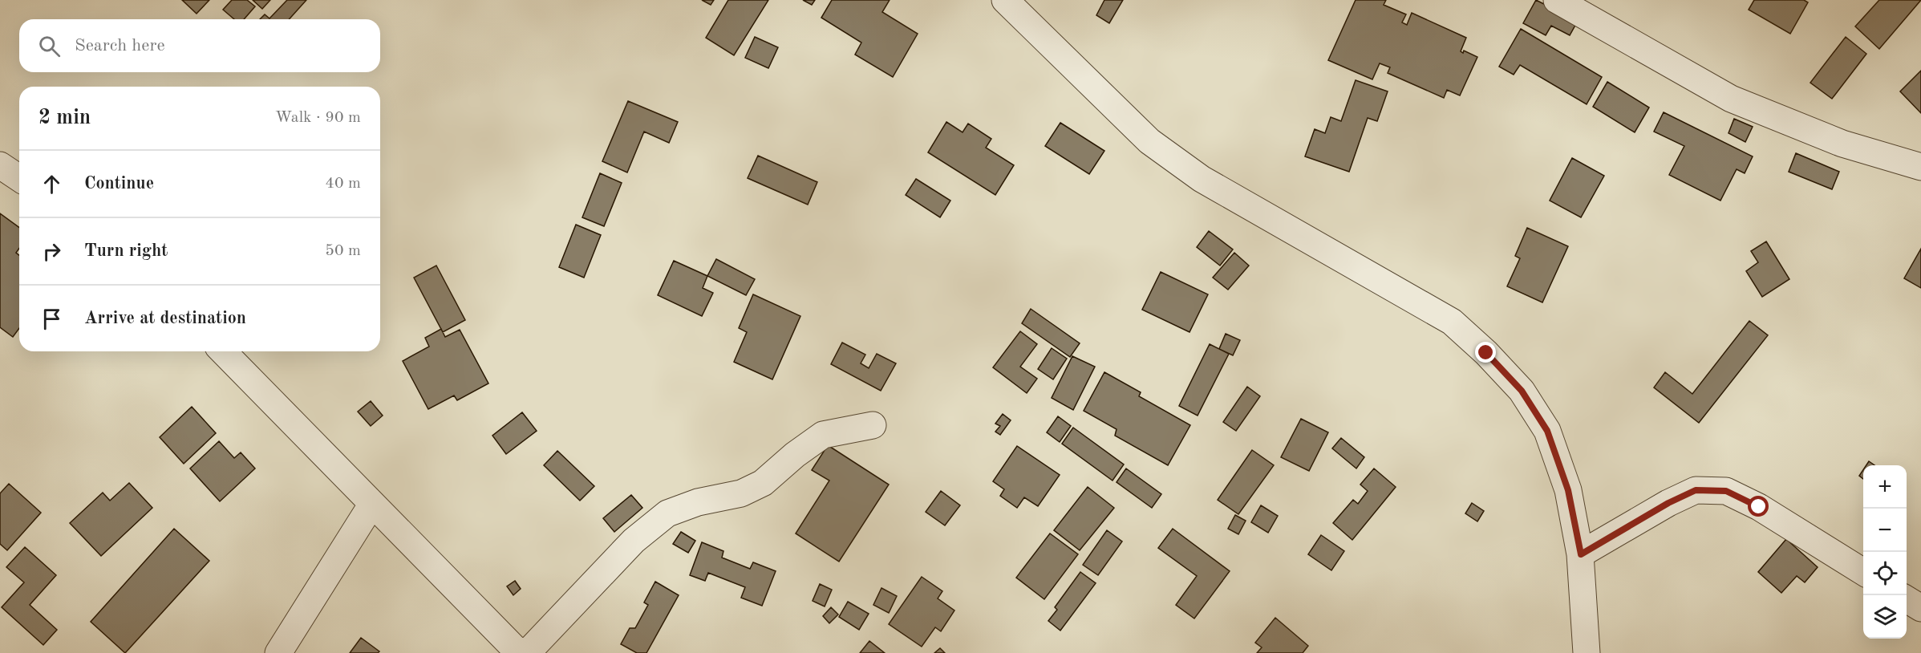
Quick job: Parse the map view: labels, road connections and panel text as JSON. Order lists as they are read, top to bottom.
{
  "page": {
    "search": "Search here",
    "heading": ["2 min", "Walk · 90 m"],
    "list": [
      ["Continue", "40 m"],
      ["Turn right", "50 m"],
      "Arrive at destination"
    ],
    "map_buttons": ["+", "−"]
  }
}
